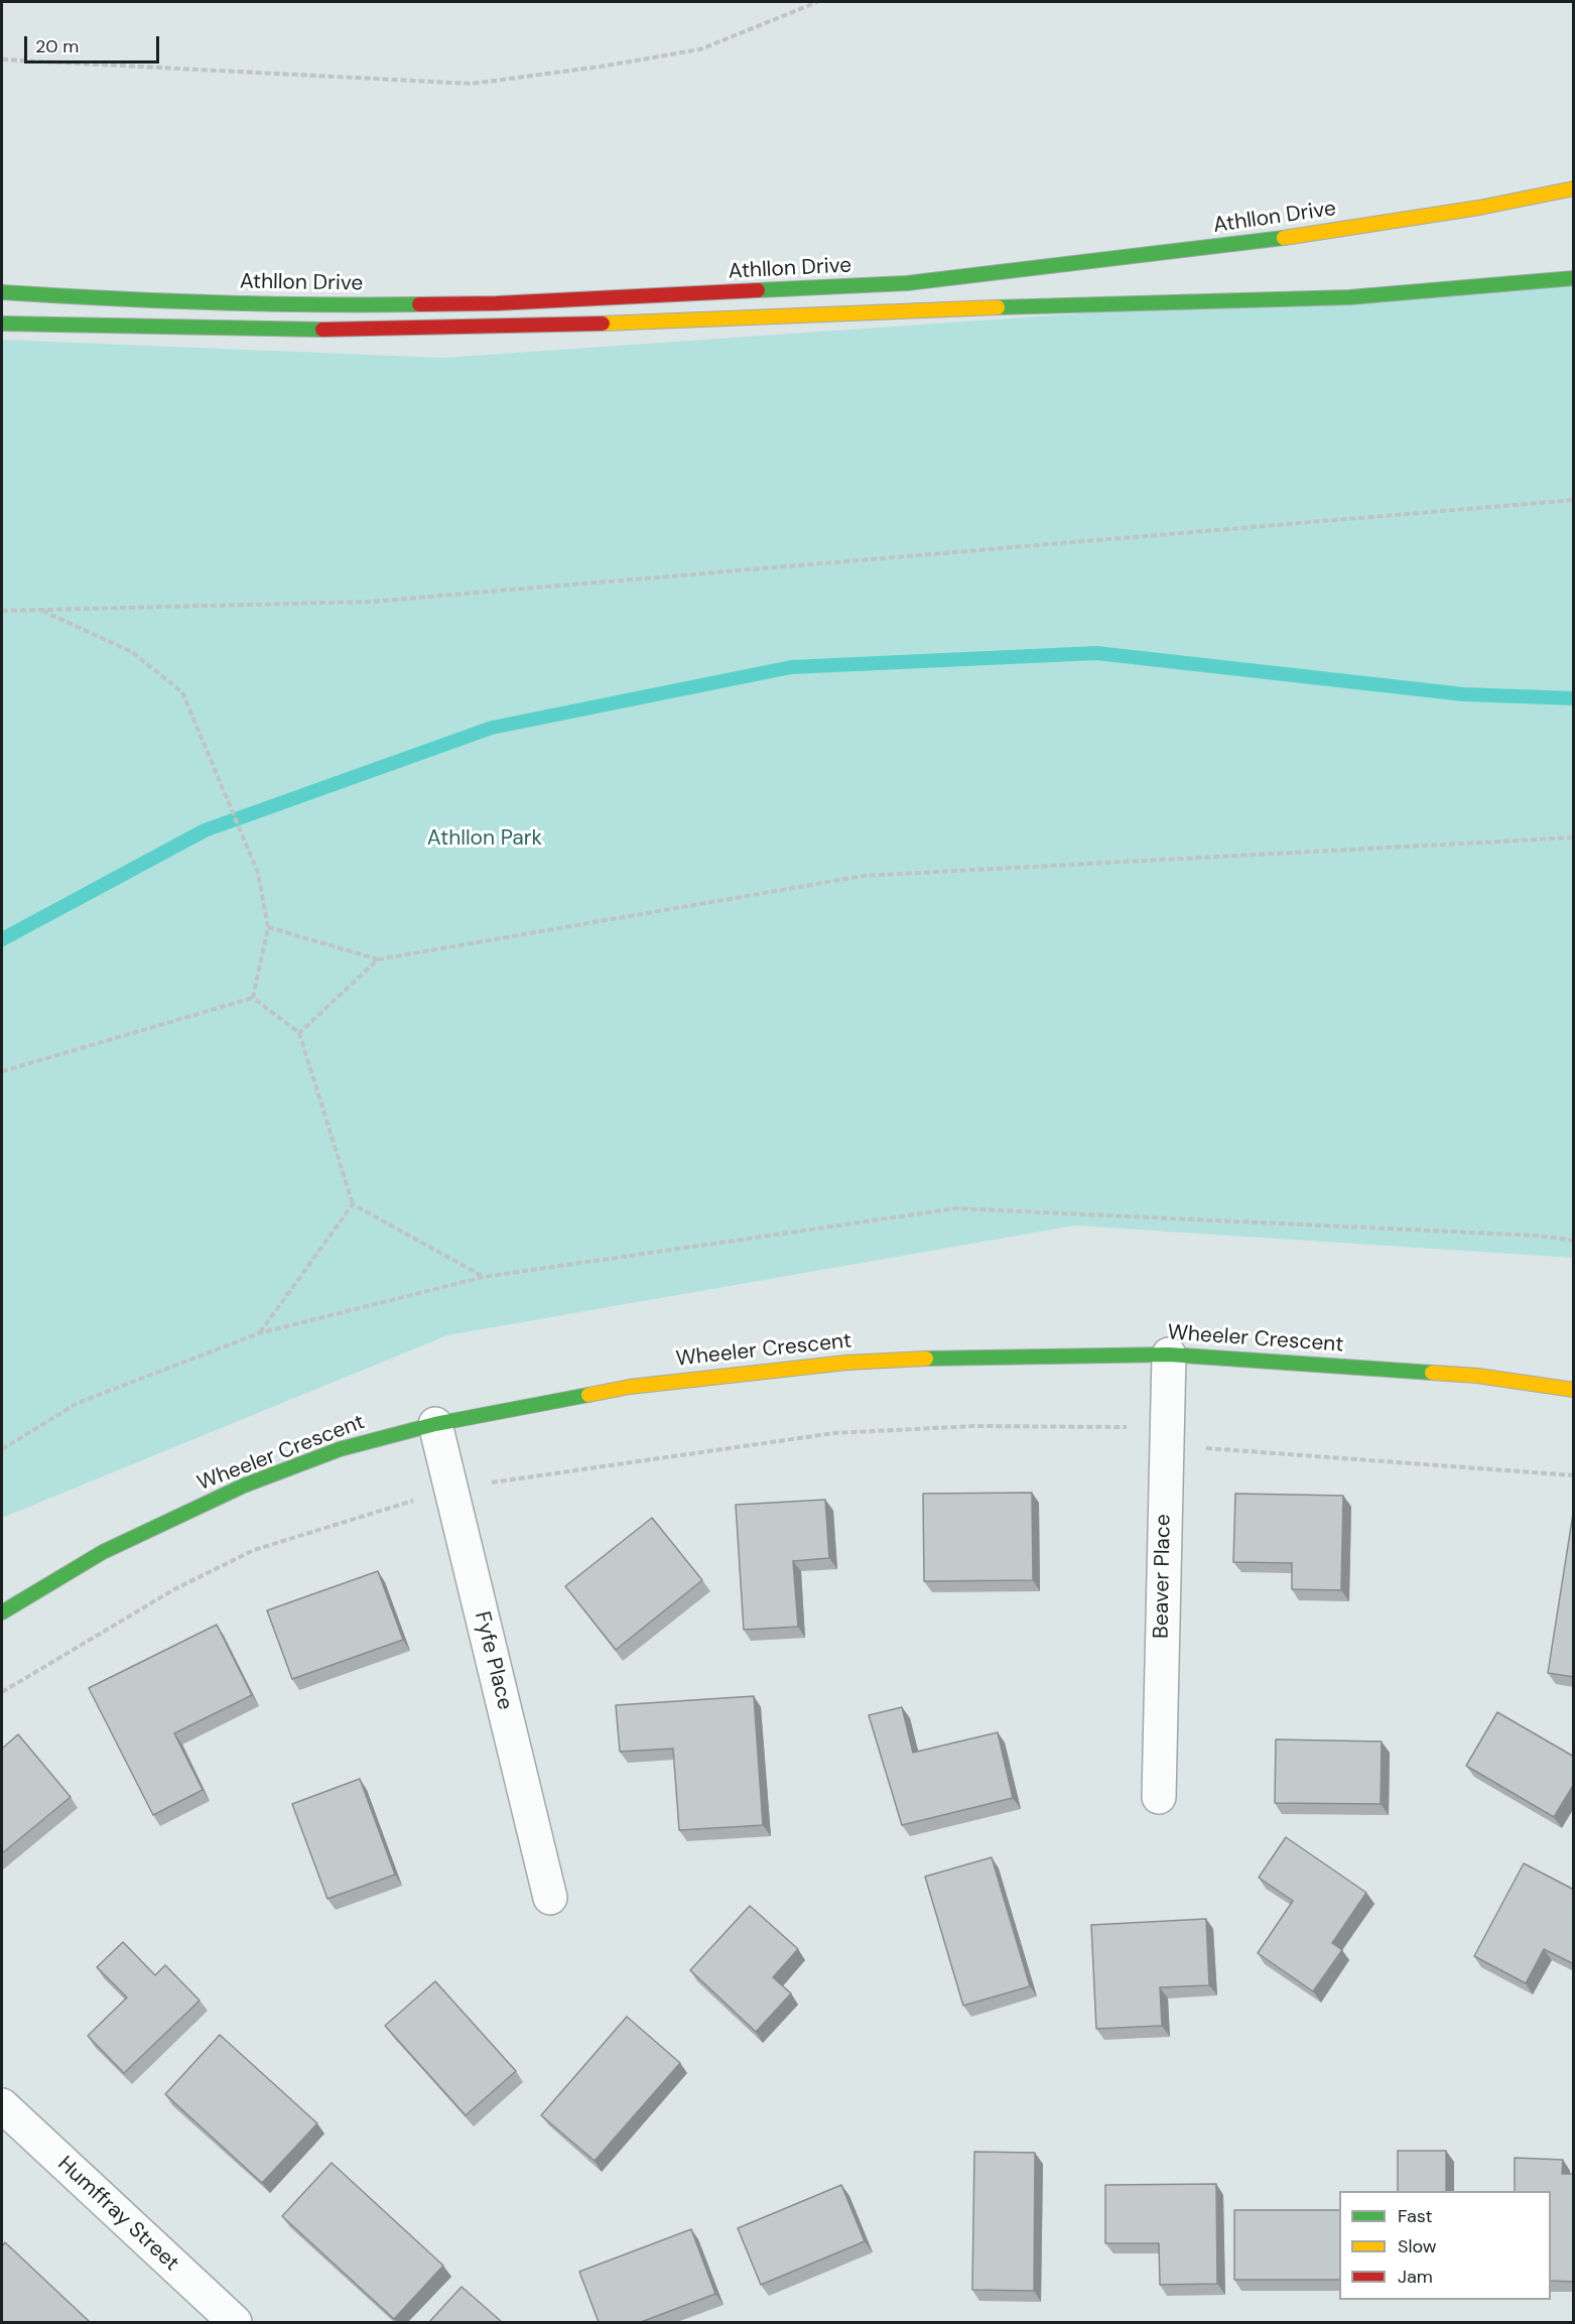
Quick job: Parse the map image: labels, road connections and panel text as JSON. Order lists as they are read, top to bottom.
{
  "streets": {
    "main road": ["Athllon Drive", "Wheeler Crescent"],
    "street": ["Beaver Place", "Fyfe Place", "Humffray Street"]
  },
  "crossings": [
    ["Wheeler Crescent", "Beaver Place"],
    ["Wheeler Crescent", "Fyfe Place"]
  ],
  "parks": ["Athllon Park"],
  "legend": ["Fast", "Slow", "Jam"],
  "scale_bar": "20 m"
}
